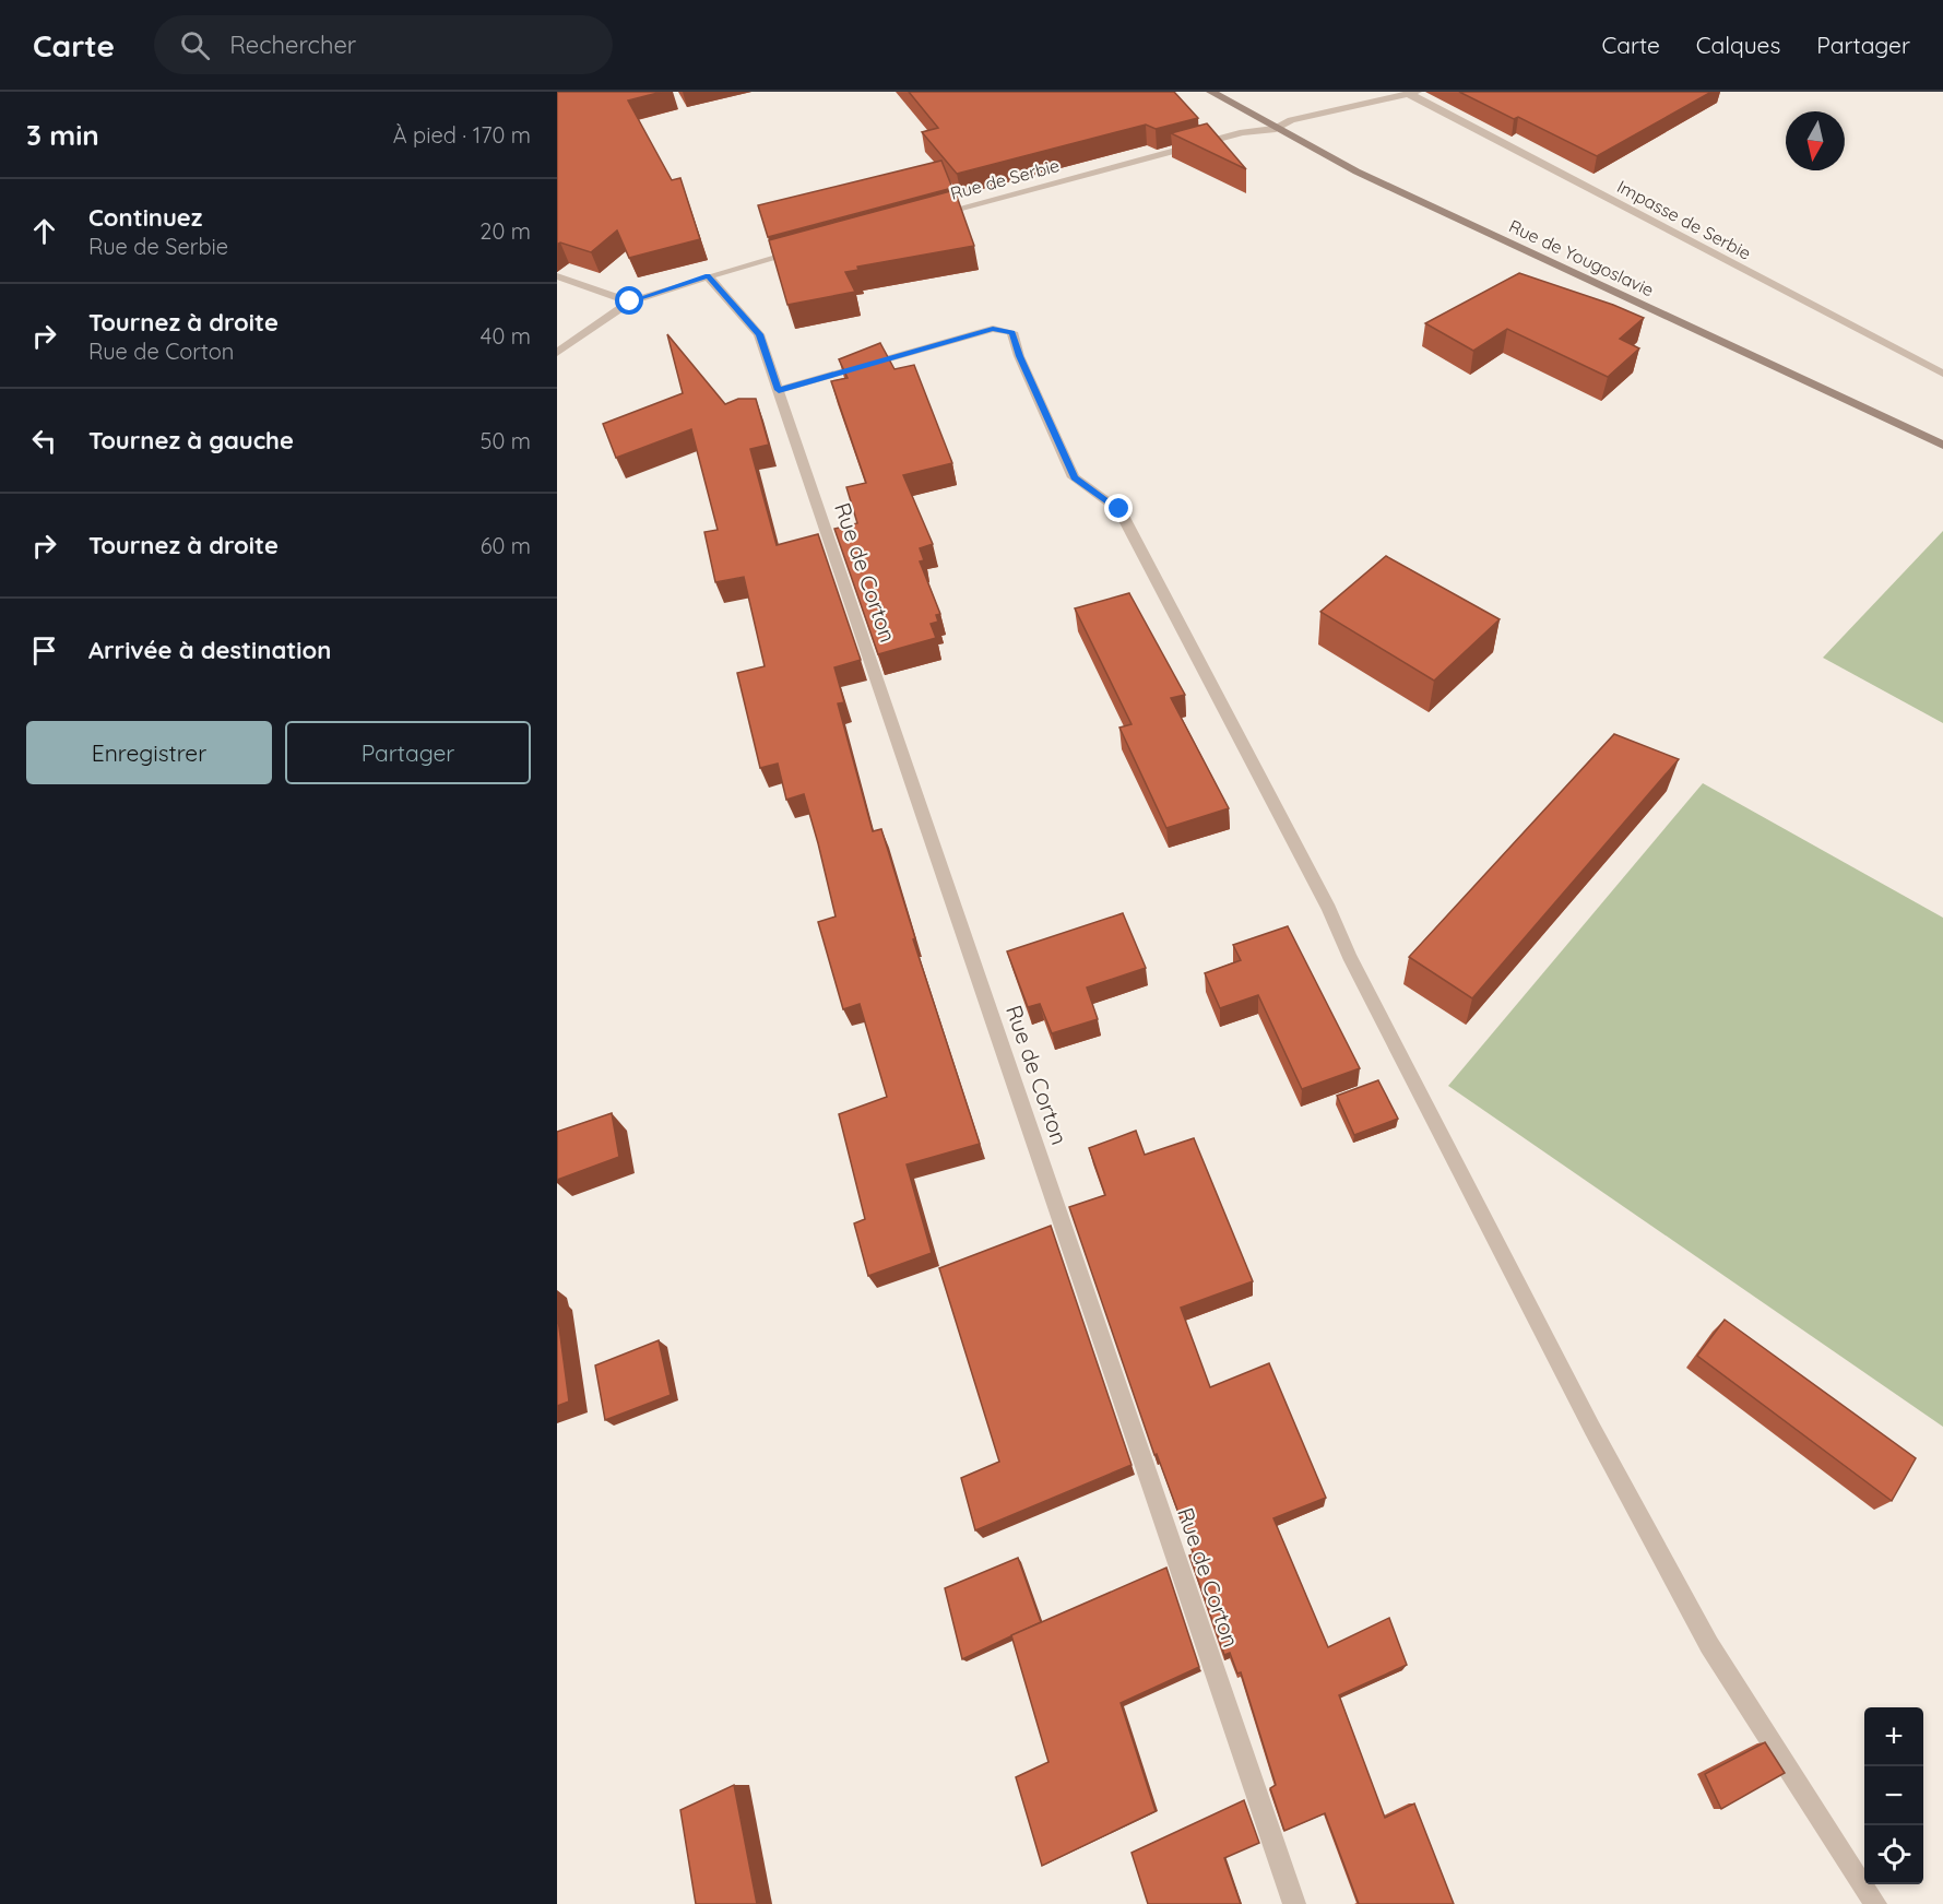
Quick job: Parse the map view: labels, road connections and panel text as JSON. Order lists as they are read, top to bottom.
{
  "streets": {
    "main road": ["Rue de Yougoslavie"],
    "street": ["Rue de Serbie", "Impasse de Serbie", "Rue de Corton"]
  },
  "crossings": [
    ["Rue de Serbie", "Impasse de Serbie"],
    ["Rue de Serbie", "Rue de Yougoslavie"]
  ],
  "north": "bottom",
  "page": {
    "header": "Carte",
    "search": "Rechercher",
    "nav": ["Carte", "Calques", "Partager"],
    "heading": ["3 min", "À pied · 170 m"],
    "list": [
      ["Continuez", "Rue de Serbie", "20 m"],
      ["Tournez à droite", "Rue de Corton", "40 m"],
      ["Tournez à gauche", "50 m"],
      ["Tournez à droite", "60 m"],
      "Arrivée à destination"
    ],
    "buttons": ["Enregistrer", "Partager"],
    "map_buttons": ["+", "−"]
  }
}
